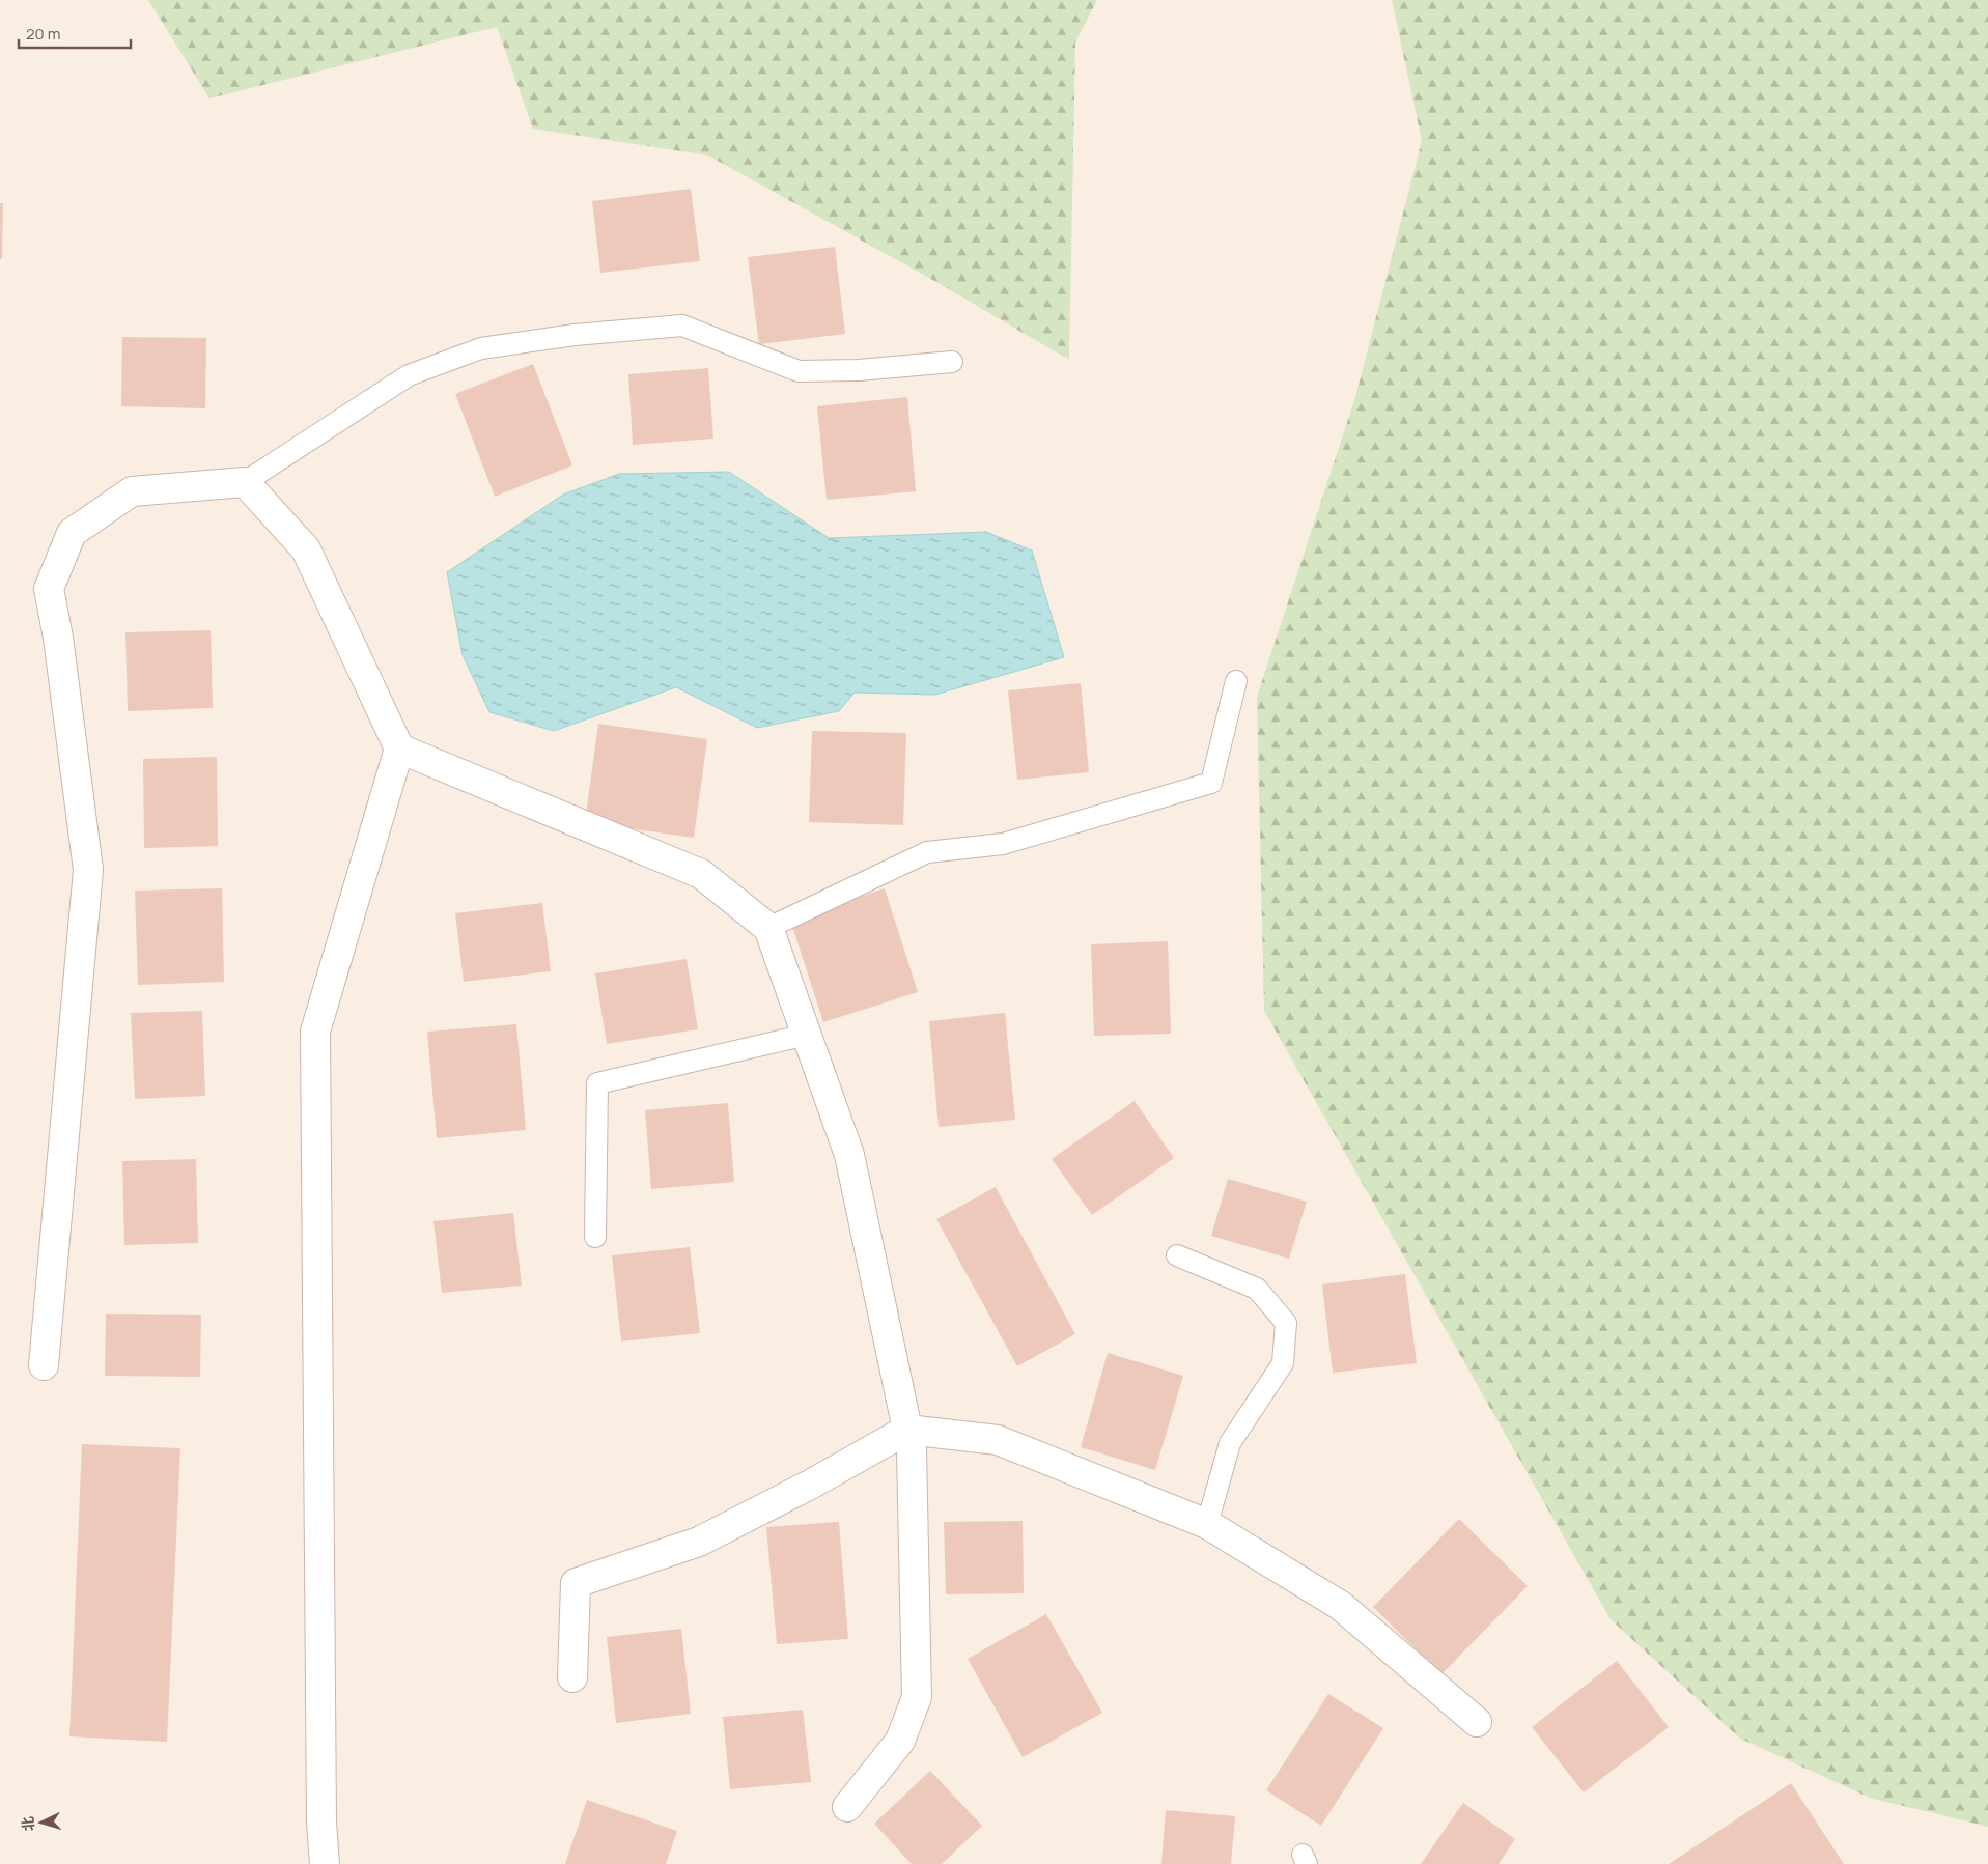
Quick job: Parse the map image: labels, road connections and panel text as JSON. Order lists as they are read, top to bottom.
{
  "scale_bar": "20 m",
  "north": "left"
}
